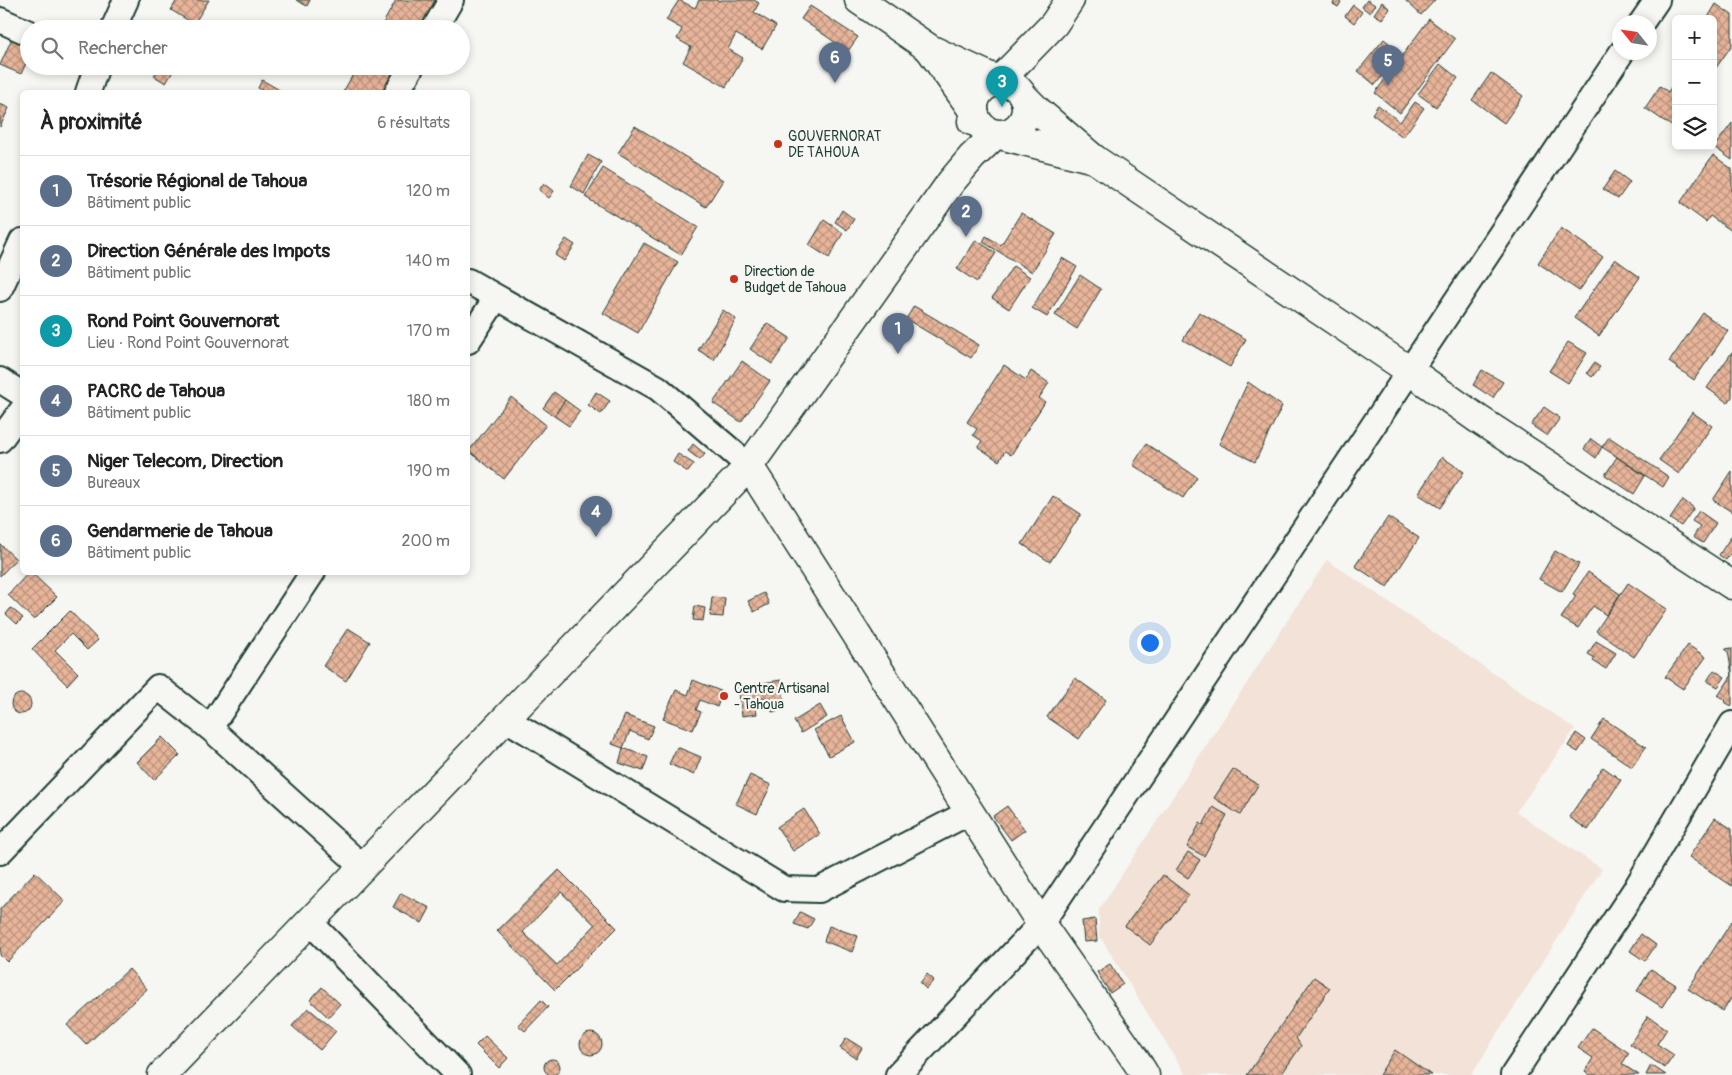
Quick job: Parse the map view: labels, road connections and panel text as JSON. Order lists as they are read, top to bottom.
{
  "places": ["GOUVERNORAT DE TAHOUA", "Direction de Budget de Tahoua", "Centre Artisanal - Tahoua"],
  "north": "top left",
  "page": {
    "map_buttons": ["+", "−"],
    "search": "Rechercher",
    "pins": [
      "6",
      "5",
      "3",
      "2",
      "1",
      "4"
    ],
    "heading": ["À proximité", "6 résultats"],
    "list": [
      {
        "mark": "1",
        "name": "Trésorie Régional de Tahoua",
        "note": "Bâtiment public",
        "value": "120 m"
      },
      {
        "mark": "2",
        "name": "Direction Générale des Impots",
        "note": "Bâtiment public",
        "value": "140 m"
      },
      {
        "mark": "3",
        "name": "Rond Point Gouvernorat",
        "note": "Lieu · Rond Point Gouvernorat",
        "value": "170 m"
      },
      {
        "mark": "4",
        "name": "PACRC de Tahoua",
        "note": "Bâtiment public",
        "value": "180 m"
      },
      {
        "mark": "5",
        "name": "Niger Telecom, Direction",
        "note": "Bureaux",
        "value": "190 m"
      },
      {
        "mark": "6",
        "name": "Gendarmerie de Tahoua",
        "note": "Bâtiment public",
        "value": "200 m"
      }
    ]
  }
}
